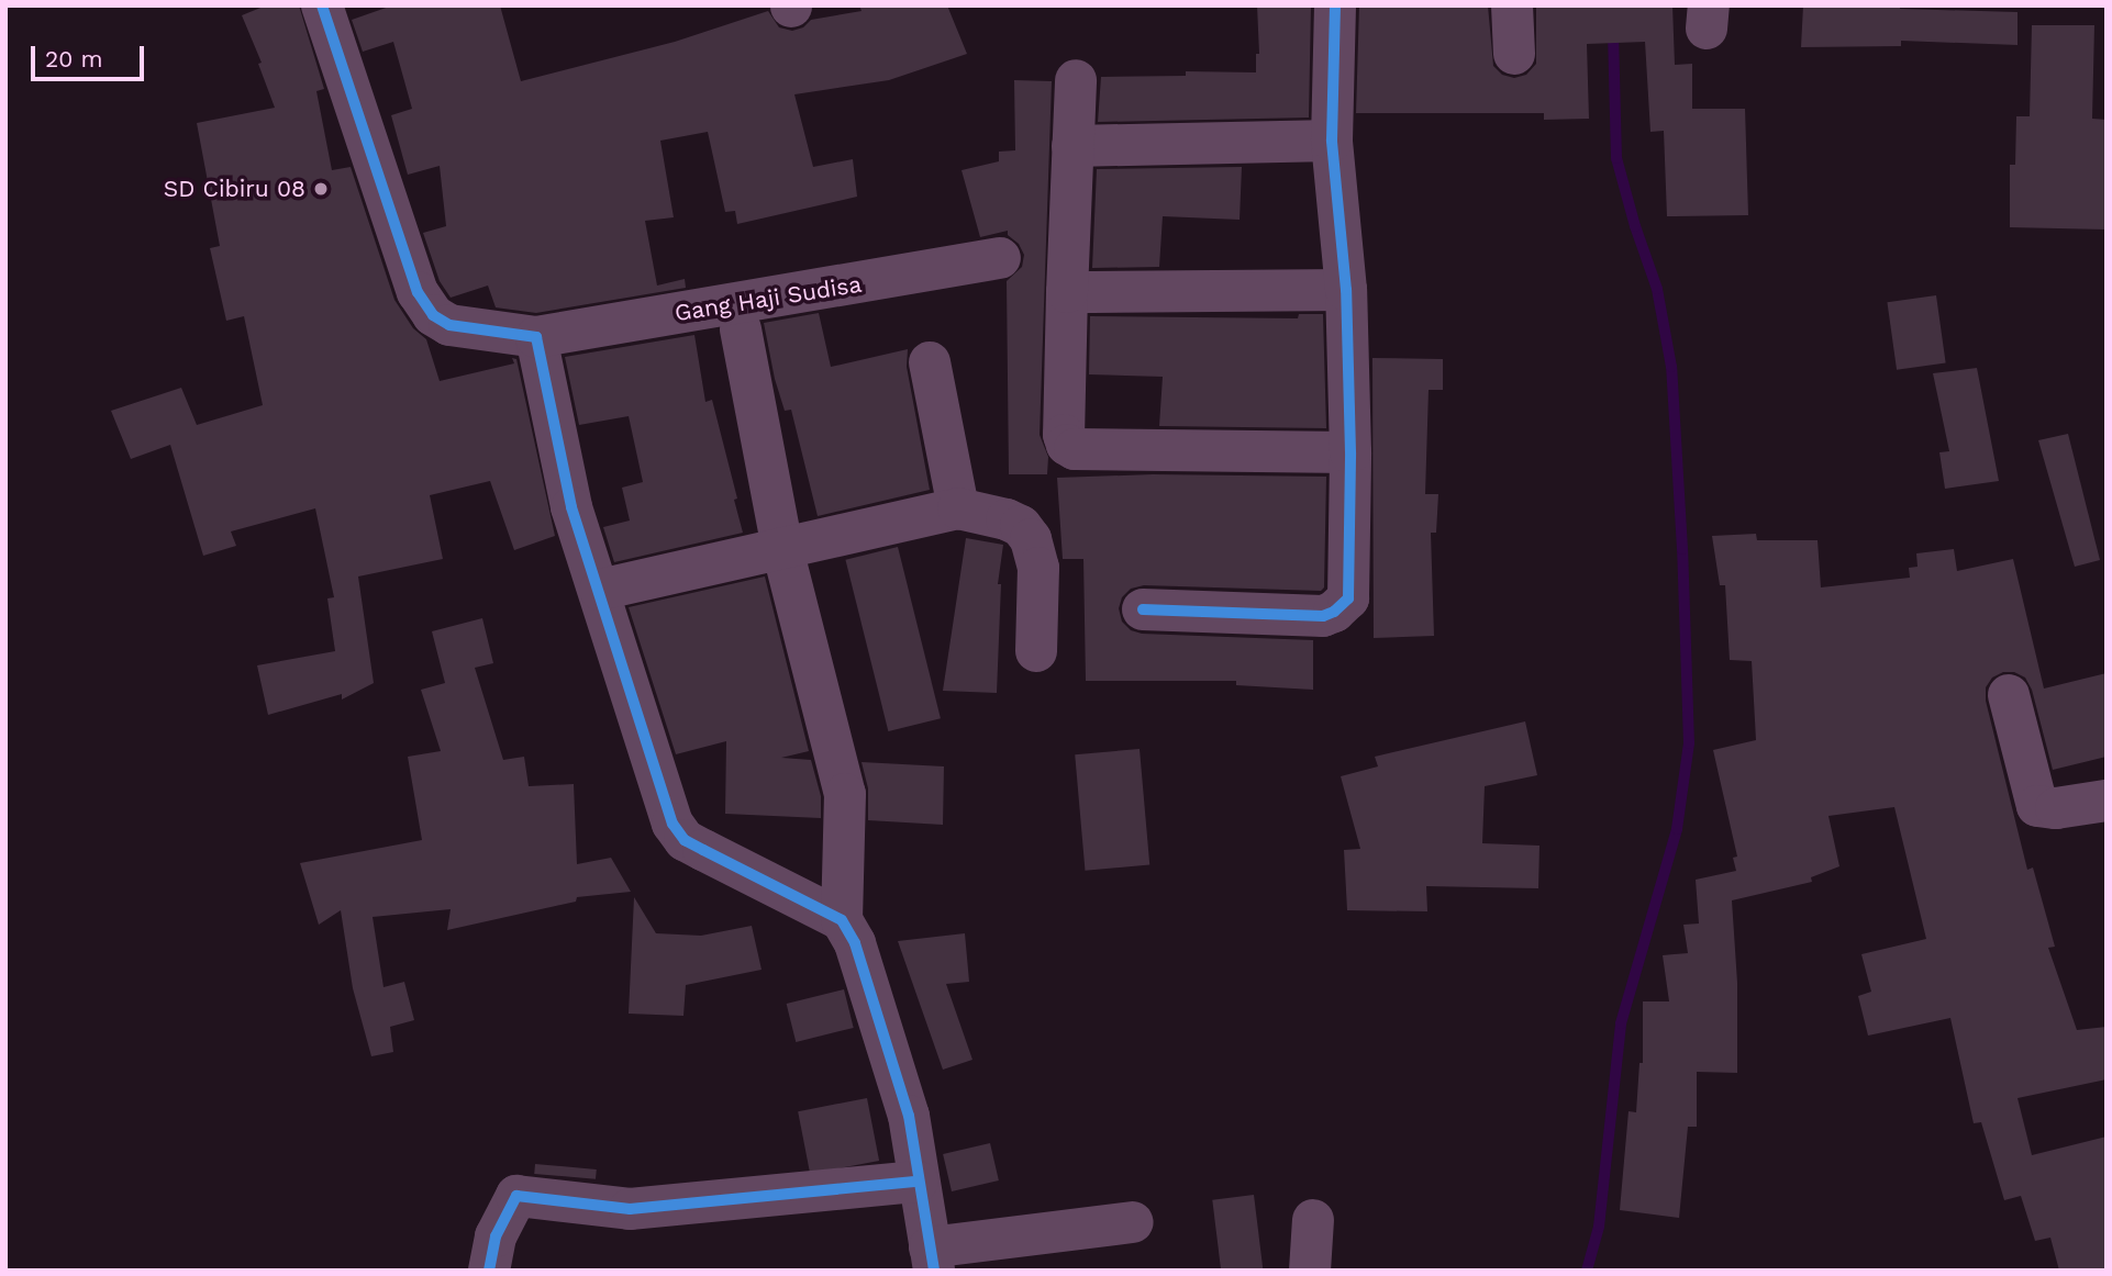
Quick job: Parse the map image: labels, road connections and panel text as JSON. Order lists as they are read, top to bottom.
{
  "streets": {
    "street": ["Gang Haji Sudisa"]
  },
  "places": ["SD Cibiru 08"],
  "scale_bar": "20 m"
}
